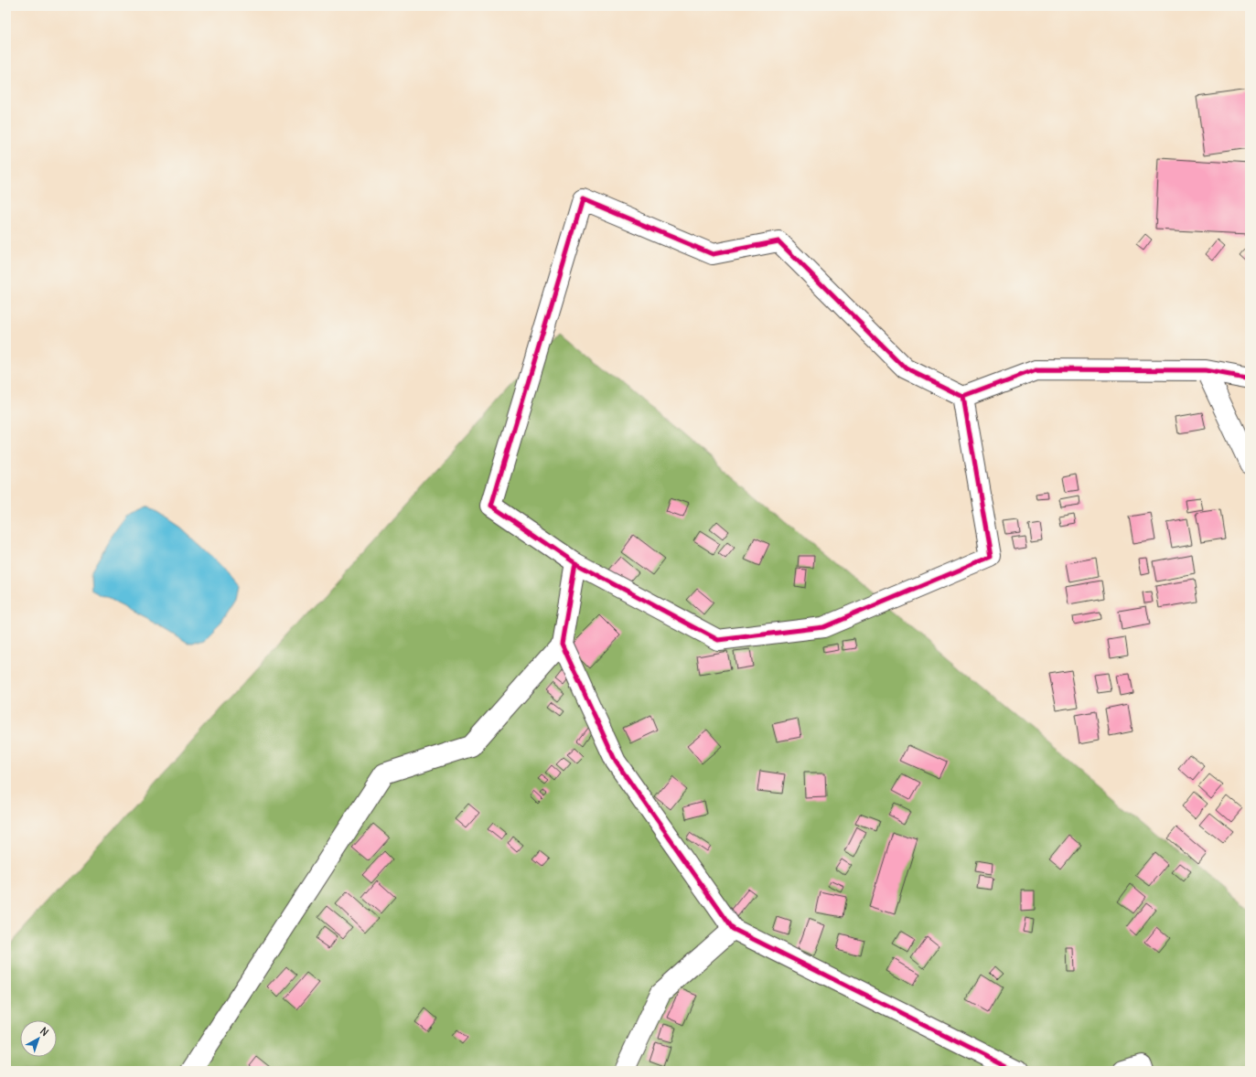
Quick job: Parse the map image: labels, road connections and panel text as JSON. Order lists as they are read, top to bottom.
{
  "north": "top right"
}
